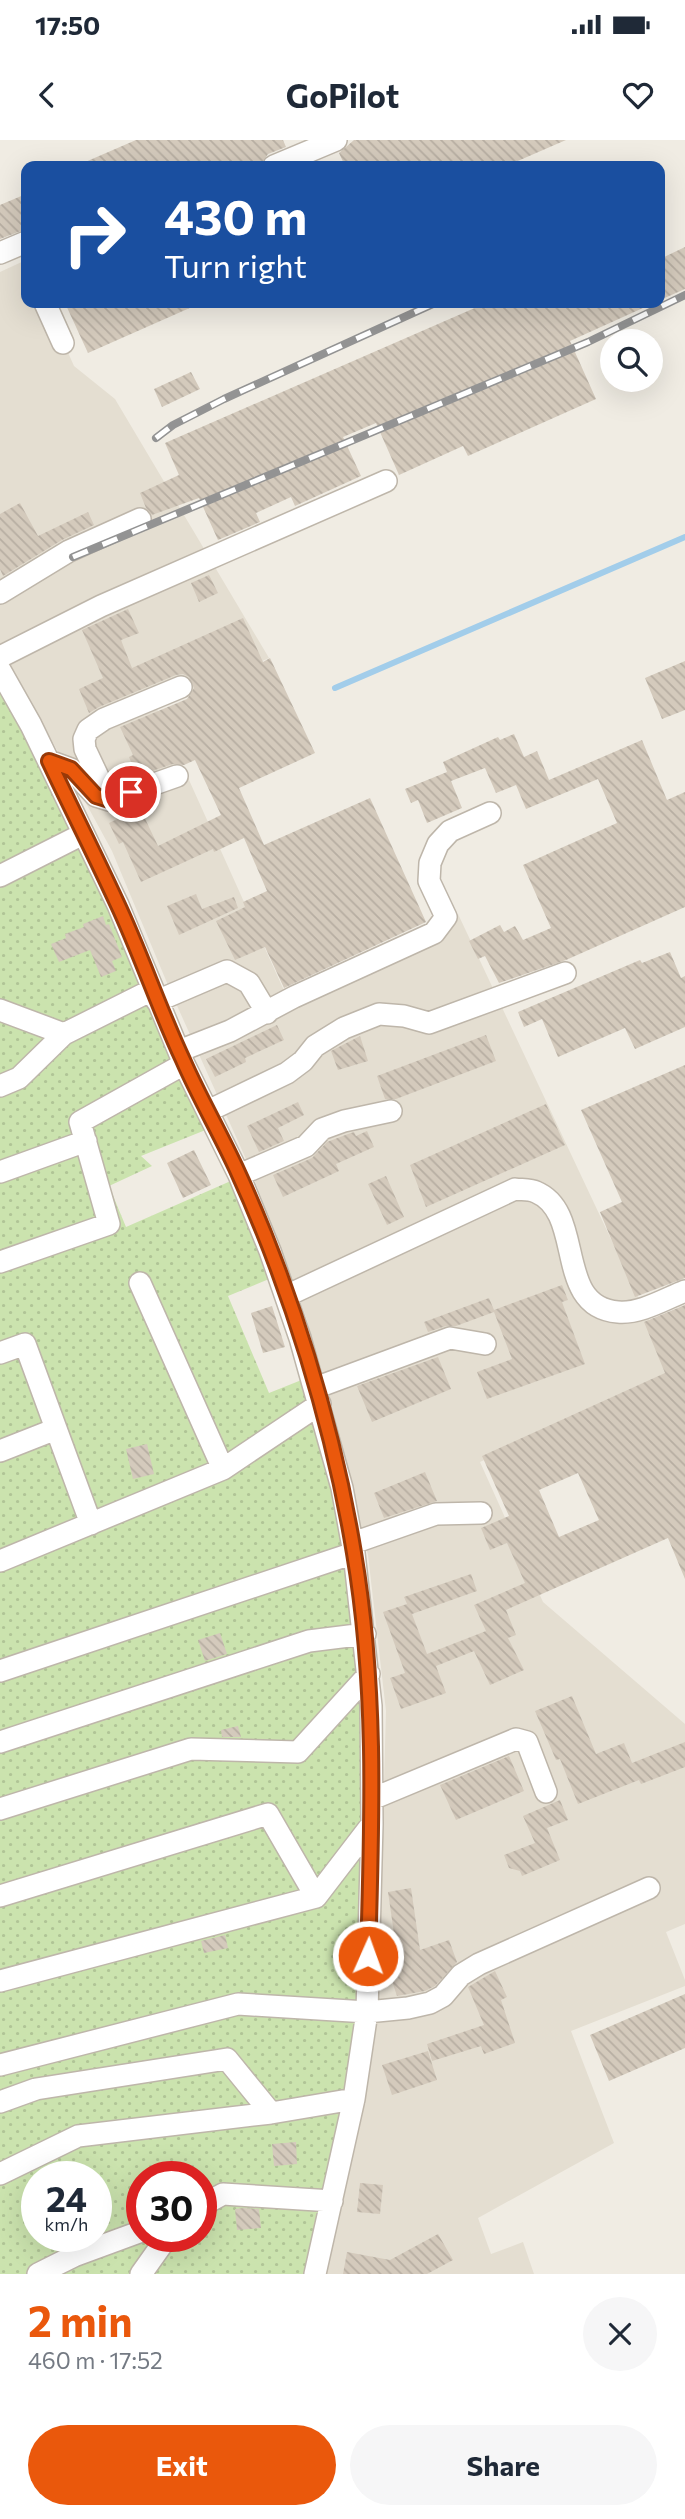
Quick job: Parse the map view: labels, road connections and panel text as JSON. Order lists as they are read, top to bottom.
{
  "page": {
    "status": "17:50",
    "header": "GoPilot",
    "turn": ["430 m", "Turn right"],
    "speed": "24 km/h",
    "limit": "30",
    "heading": ["2 min", "460 m · 17:52"],
    "buttons": ["Exit", "Share"]
  }
}
